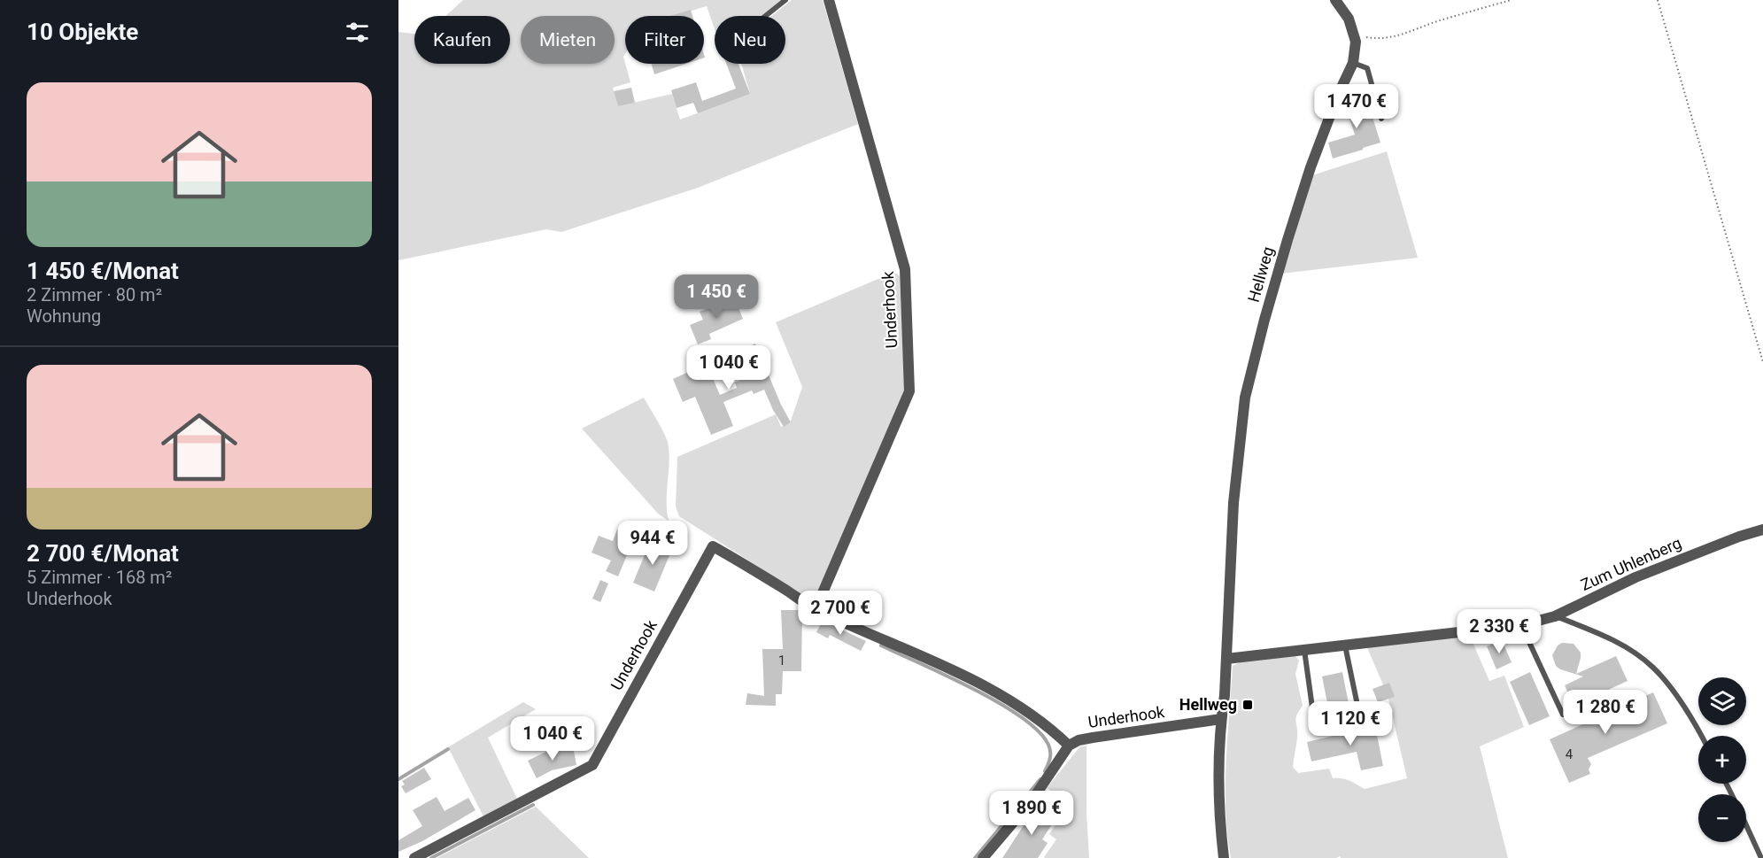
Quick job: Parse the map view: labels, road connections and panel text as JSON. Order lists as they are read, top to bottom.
{
  "streets": {
    "street": ["Hellweg", "Underhook", "Zum Uhlenberg"]
  },
  "crossings": [
    ["Hellweg", "Underhook"],
    ["Hellweg", "Zum Uhlenberg"]
  ],
  "places": {
    "transit": ["Hellweg"]
  },
  "house_numbers": ["1", "4"],
  "page": {
    "heading": "10 Objekte",
    "chip": [
      "Kaufen",
      "Mieten",
      "Filter",
      "Neu"
    ],
    "list": [
      {
        "name": "1 450 €/Monat",
        "note": "2 Zimmer · 80 m² · Wohnung"
      },
      {
        "name": "2 700 €/Monat",
        "note": "5 Zimmer · 168 m² · Underhook"
      }
    ],
    "price": [
      "1 470 €",
      "1 450 €",
      "1 040 €",
      "944 €",
      "2 700 €",
      "2 330 €",
      "1 280 €",
      "1 120 €",
      "1 040 €",
      "1 890 €"
    ],
    "map_buttons": ["+", "−"]
  }
}
